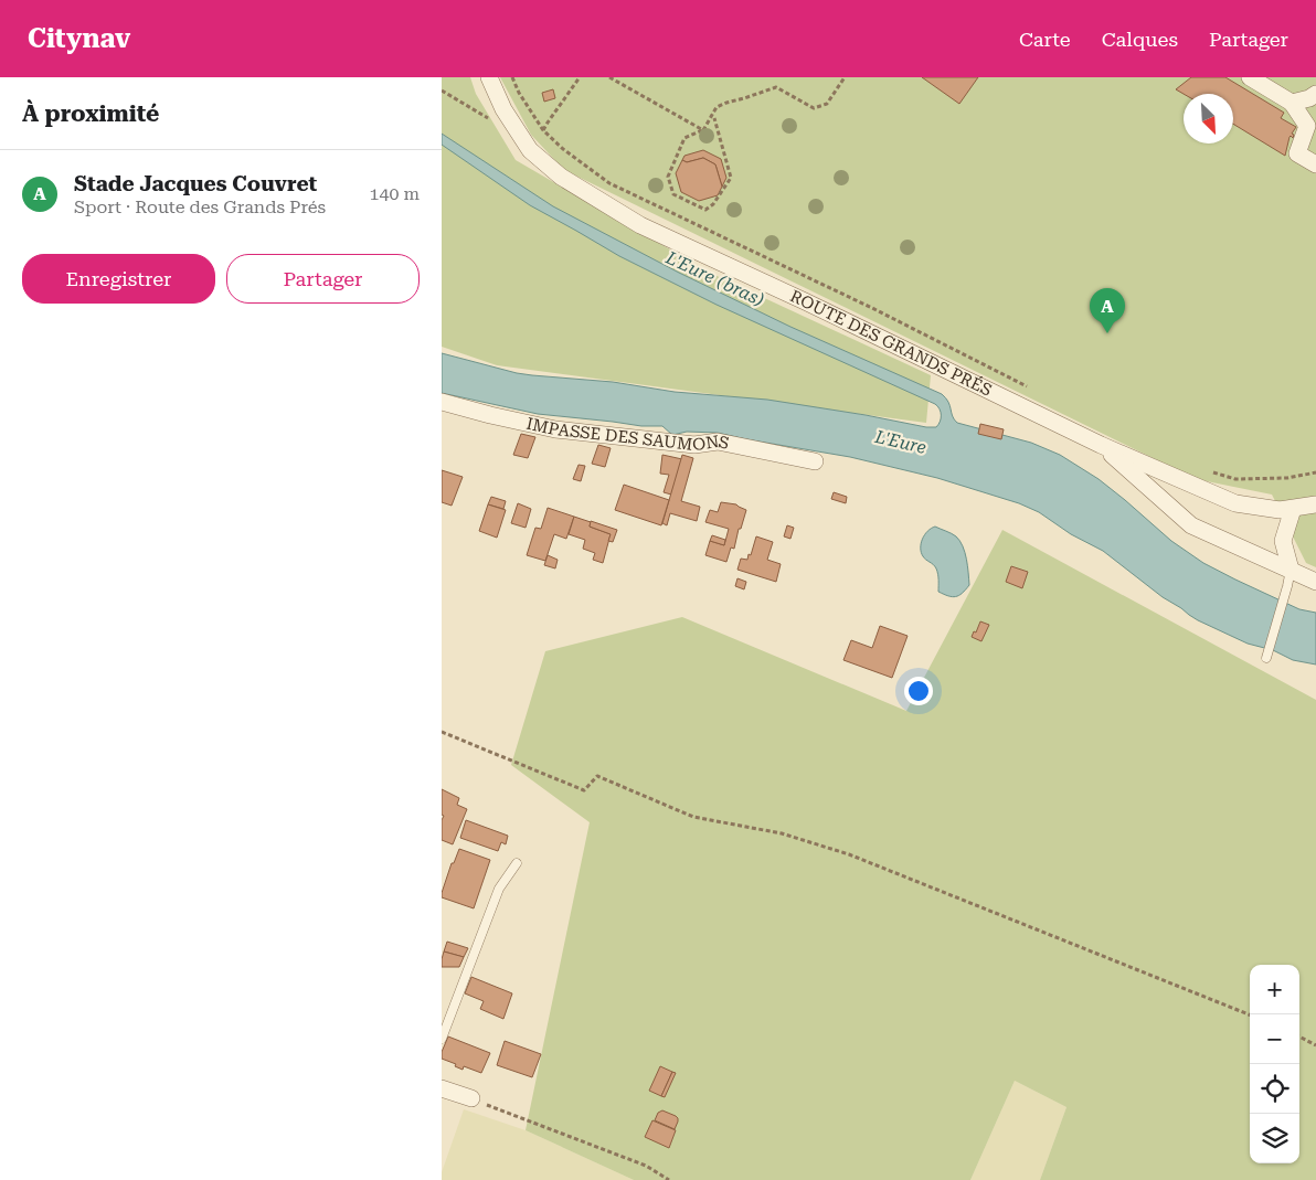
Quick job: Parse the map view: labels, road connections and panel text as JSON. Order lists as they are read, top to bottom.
{
  "streets": {
    "street": ["ROUTE DES GRANDS PRÉS", "IMPASSE DES SAUMONS"]
  },
  "water": ["L'Eure (bras)", "L'Eure"],
  "north": "bottom right",
  "page": {
    "header": "Citynav",
    "nav": ["Carte", "Calques", "Partager"],
    "heading": "À proximité",
    "list": [
      {
        "mark": "A",
        "name": "Stade Jacques Couvret",
        "note": "Sport · Route des Grands Prés",
        "value": "140 m"
      }
    ],
    "buttons": ["Enregistrer", "Partager"],
    "pins": "A",
    "map_buttons": ["+", "−"]
  }
}
